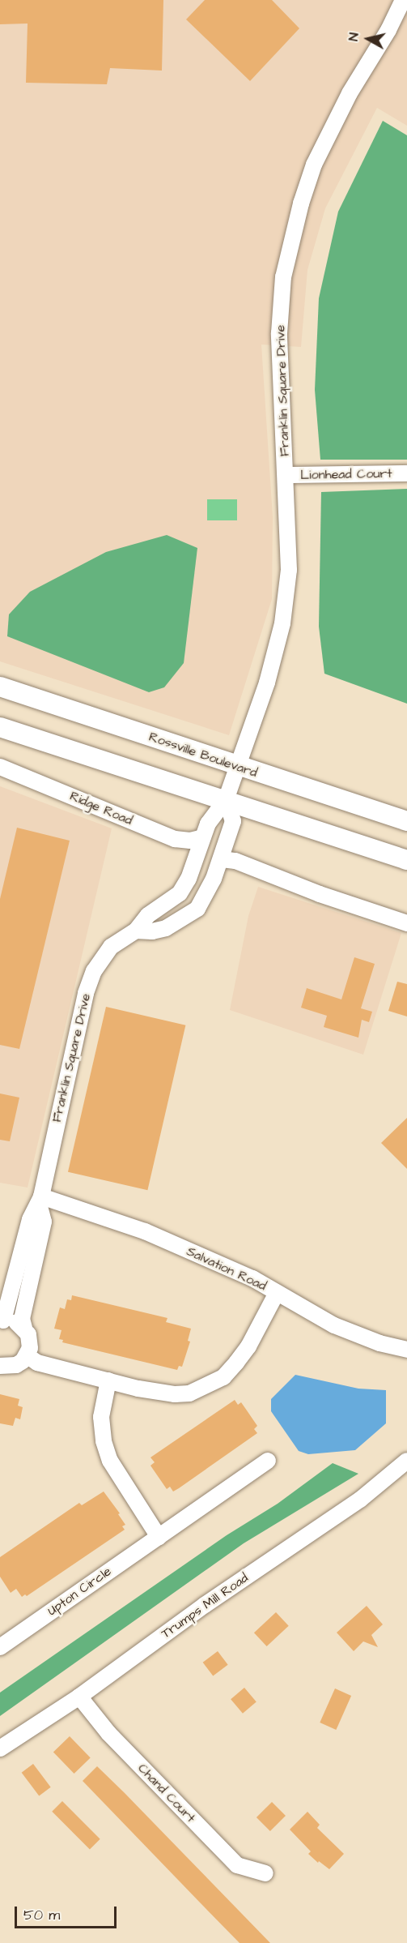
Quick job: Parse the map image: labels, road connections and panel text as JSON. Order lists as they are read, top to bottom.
{
  "streets": {
    "main road": ["Rossville Boulevard"],
    "street": [
      "Franklin Square Drive",
      "Lionhead Court",
      "Ridge Road",
      "Salvation Road",
      "Upton Circle",
      "Trumps Mill Road",
      "Chand Court"
    ]
  },
  "crossings": [
    ["Franklin Square Drive", "Lionhead Court"],
    ["Franklin Square Drive", "Rossville Boulevard"],
    ["Franklin Square Drive", "Ridge Road"],
    ["Franklin Square Drive", "Salvation Road"],
    ["Trumps Mill Road", "Chand Court"]
  ],
  "scale_bar": "50 m",
  "north": "left"
}
